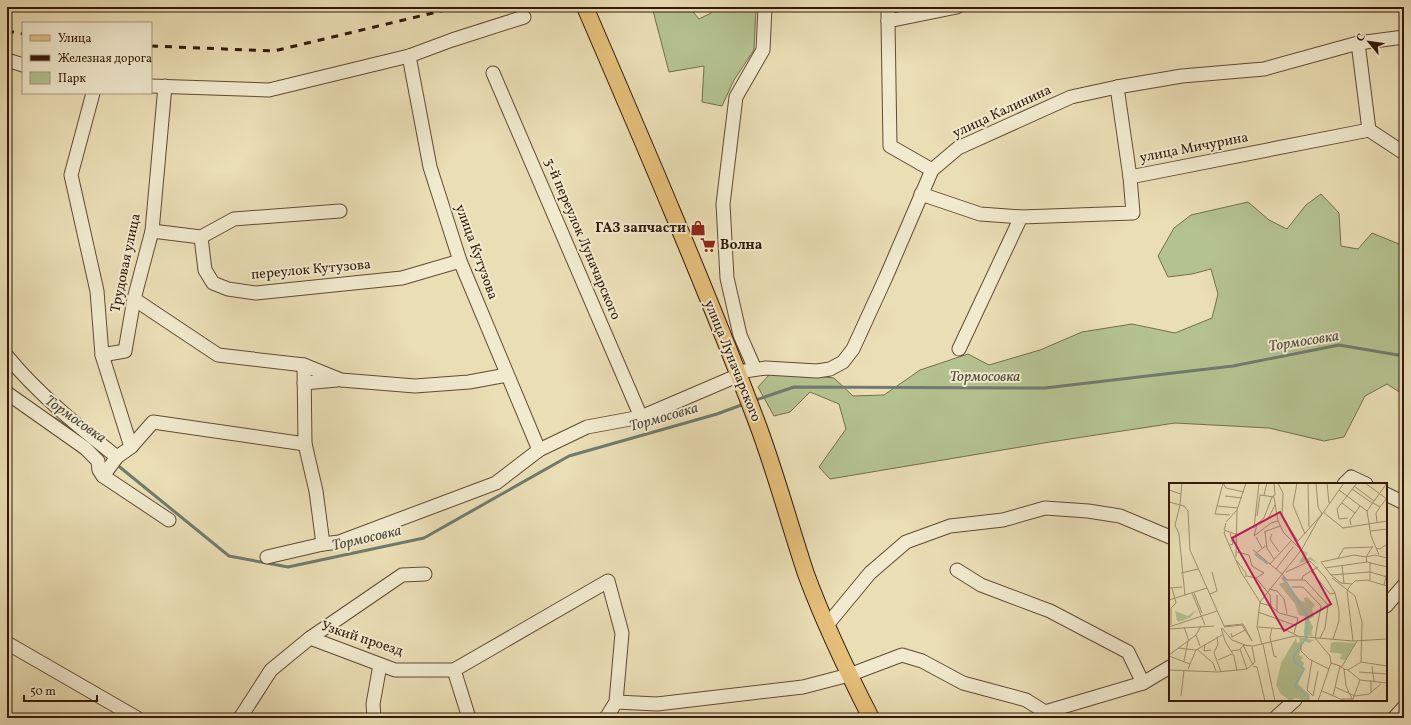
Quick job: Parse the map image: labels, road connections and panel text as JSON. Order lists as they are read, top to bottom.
{
  "streets": {
    "main road": ["улица Луначарского"],
    "street": [
      "улица Калинина",
      "улица Мичурина",
      "3-й переулок Луначарского",
      "улица Кутузова",
      "Трудовая улица",
      "переулок Кутузова",
      "Узкий проезд"
    ]
  },
  "crossings": [
    ["улица Калинина", "3-й переулок Луначарского"],
    ["улица Калинина", "улица Кутузова"],
    ["улица Калинина", "улица Луначарского"],
    ["улица Кутузова", "переулок Кутузова"]
  ],
  "water": ["Тормосовка"],
  "places": {
    "shop": ["ГАЗ запчасти"],
    "supermarket": ["Волна"]
  },
  "legend": ["Улица", "Железная дорога", "Парк"],
  "scale_bar": "50 m",
  "north": "top left"
}
